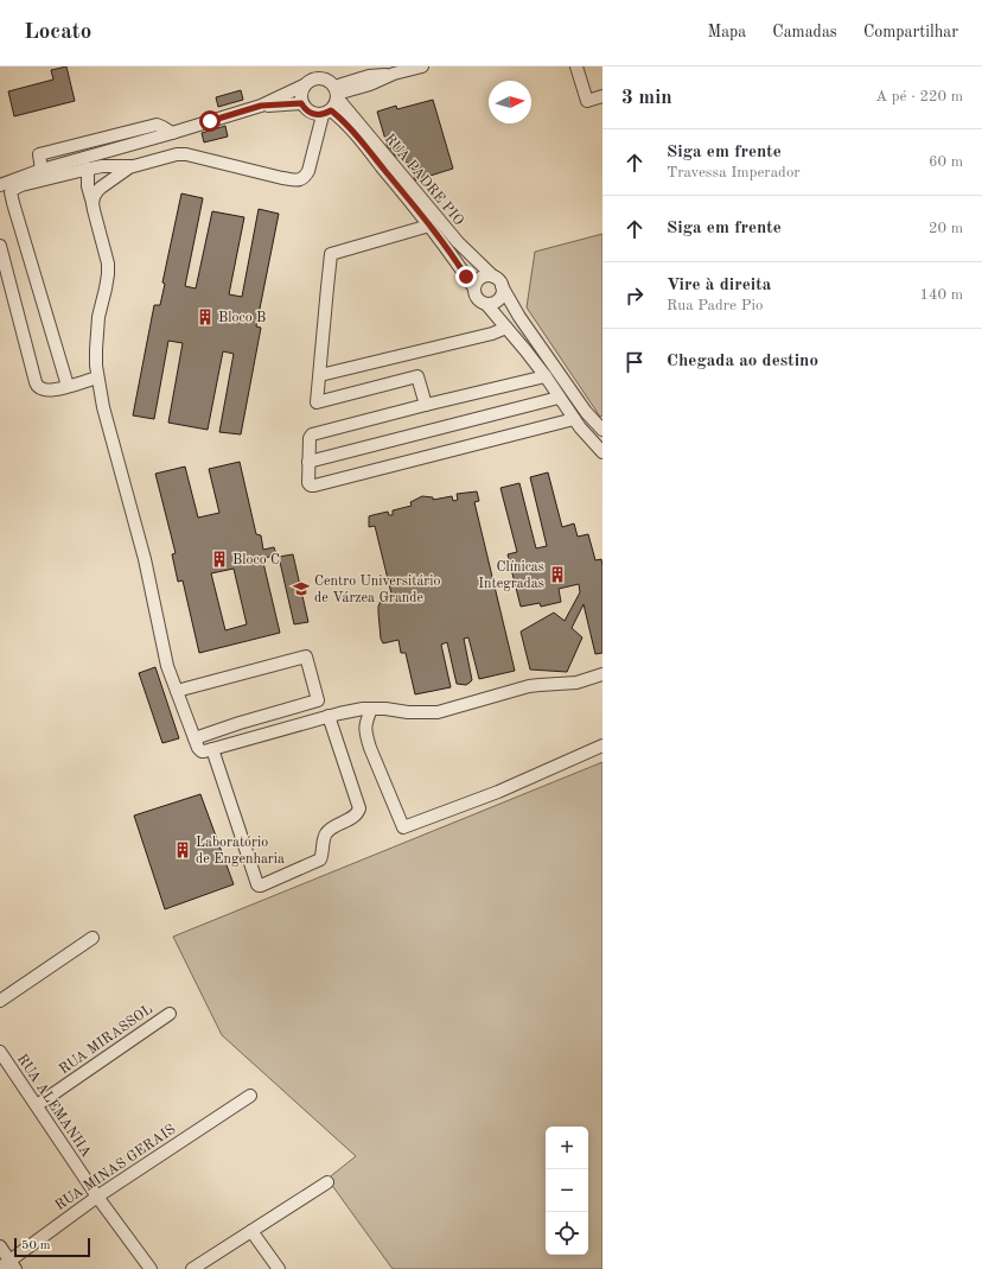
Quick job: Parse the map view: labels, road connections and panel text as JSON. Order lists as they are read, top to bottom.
{
  "streets": {
    "street": [
      "RUA PADRE PIO",
      "RUA MIRASSOL",
      "RUA ALEMANHA",
      "RUA MINAS GERAIS"
    ]
  },
  "crossings": [
    ["RUA MIRASSOL", "RUA ALEMANHA"],
    ["RUA ALEMANHA", "RUA MINAS GERAIS"]
  ],
  "places": {
    "building": [
      "Bloco B",
      "Bloco C",
      "Clínicas Integradas",
      "Laboratório de Engenharia"
    ],
    "school or university": ["Centro Universitário de Várzea Grande"]
  },
  "scale_bar": "50 m",
  "north": "right",
  "page": {
    "header": "Locato",
    "nav": ["Mapa", "Camadas", "Compartilhar"],
    "heading": ["3 min", "A pé · 220 m"],
    "list": [
      ["Siga em frente", "Travessa Imperador", "60 m"],
      ["Siga em frente", "20 m"],
      ["Vire à direita", "Rua Padre Pio", "140 m"],
      "Chegada ao destino"
    ],
    "map_buttons": ["+", "−"],
    "scale": "50 m"
  }
}
